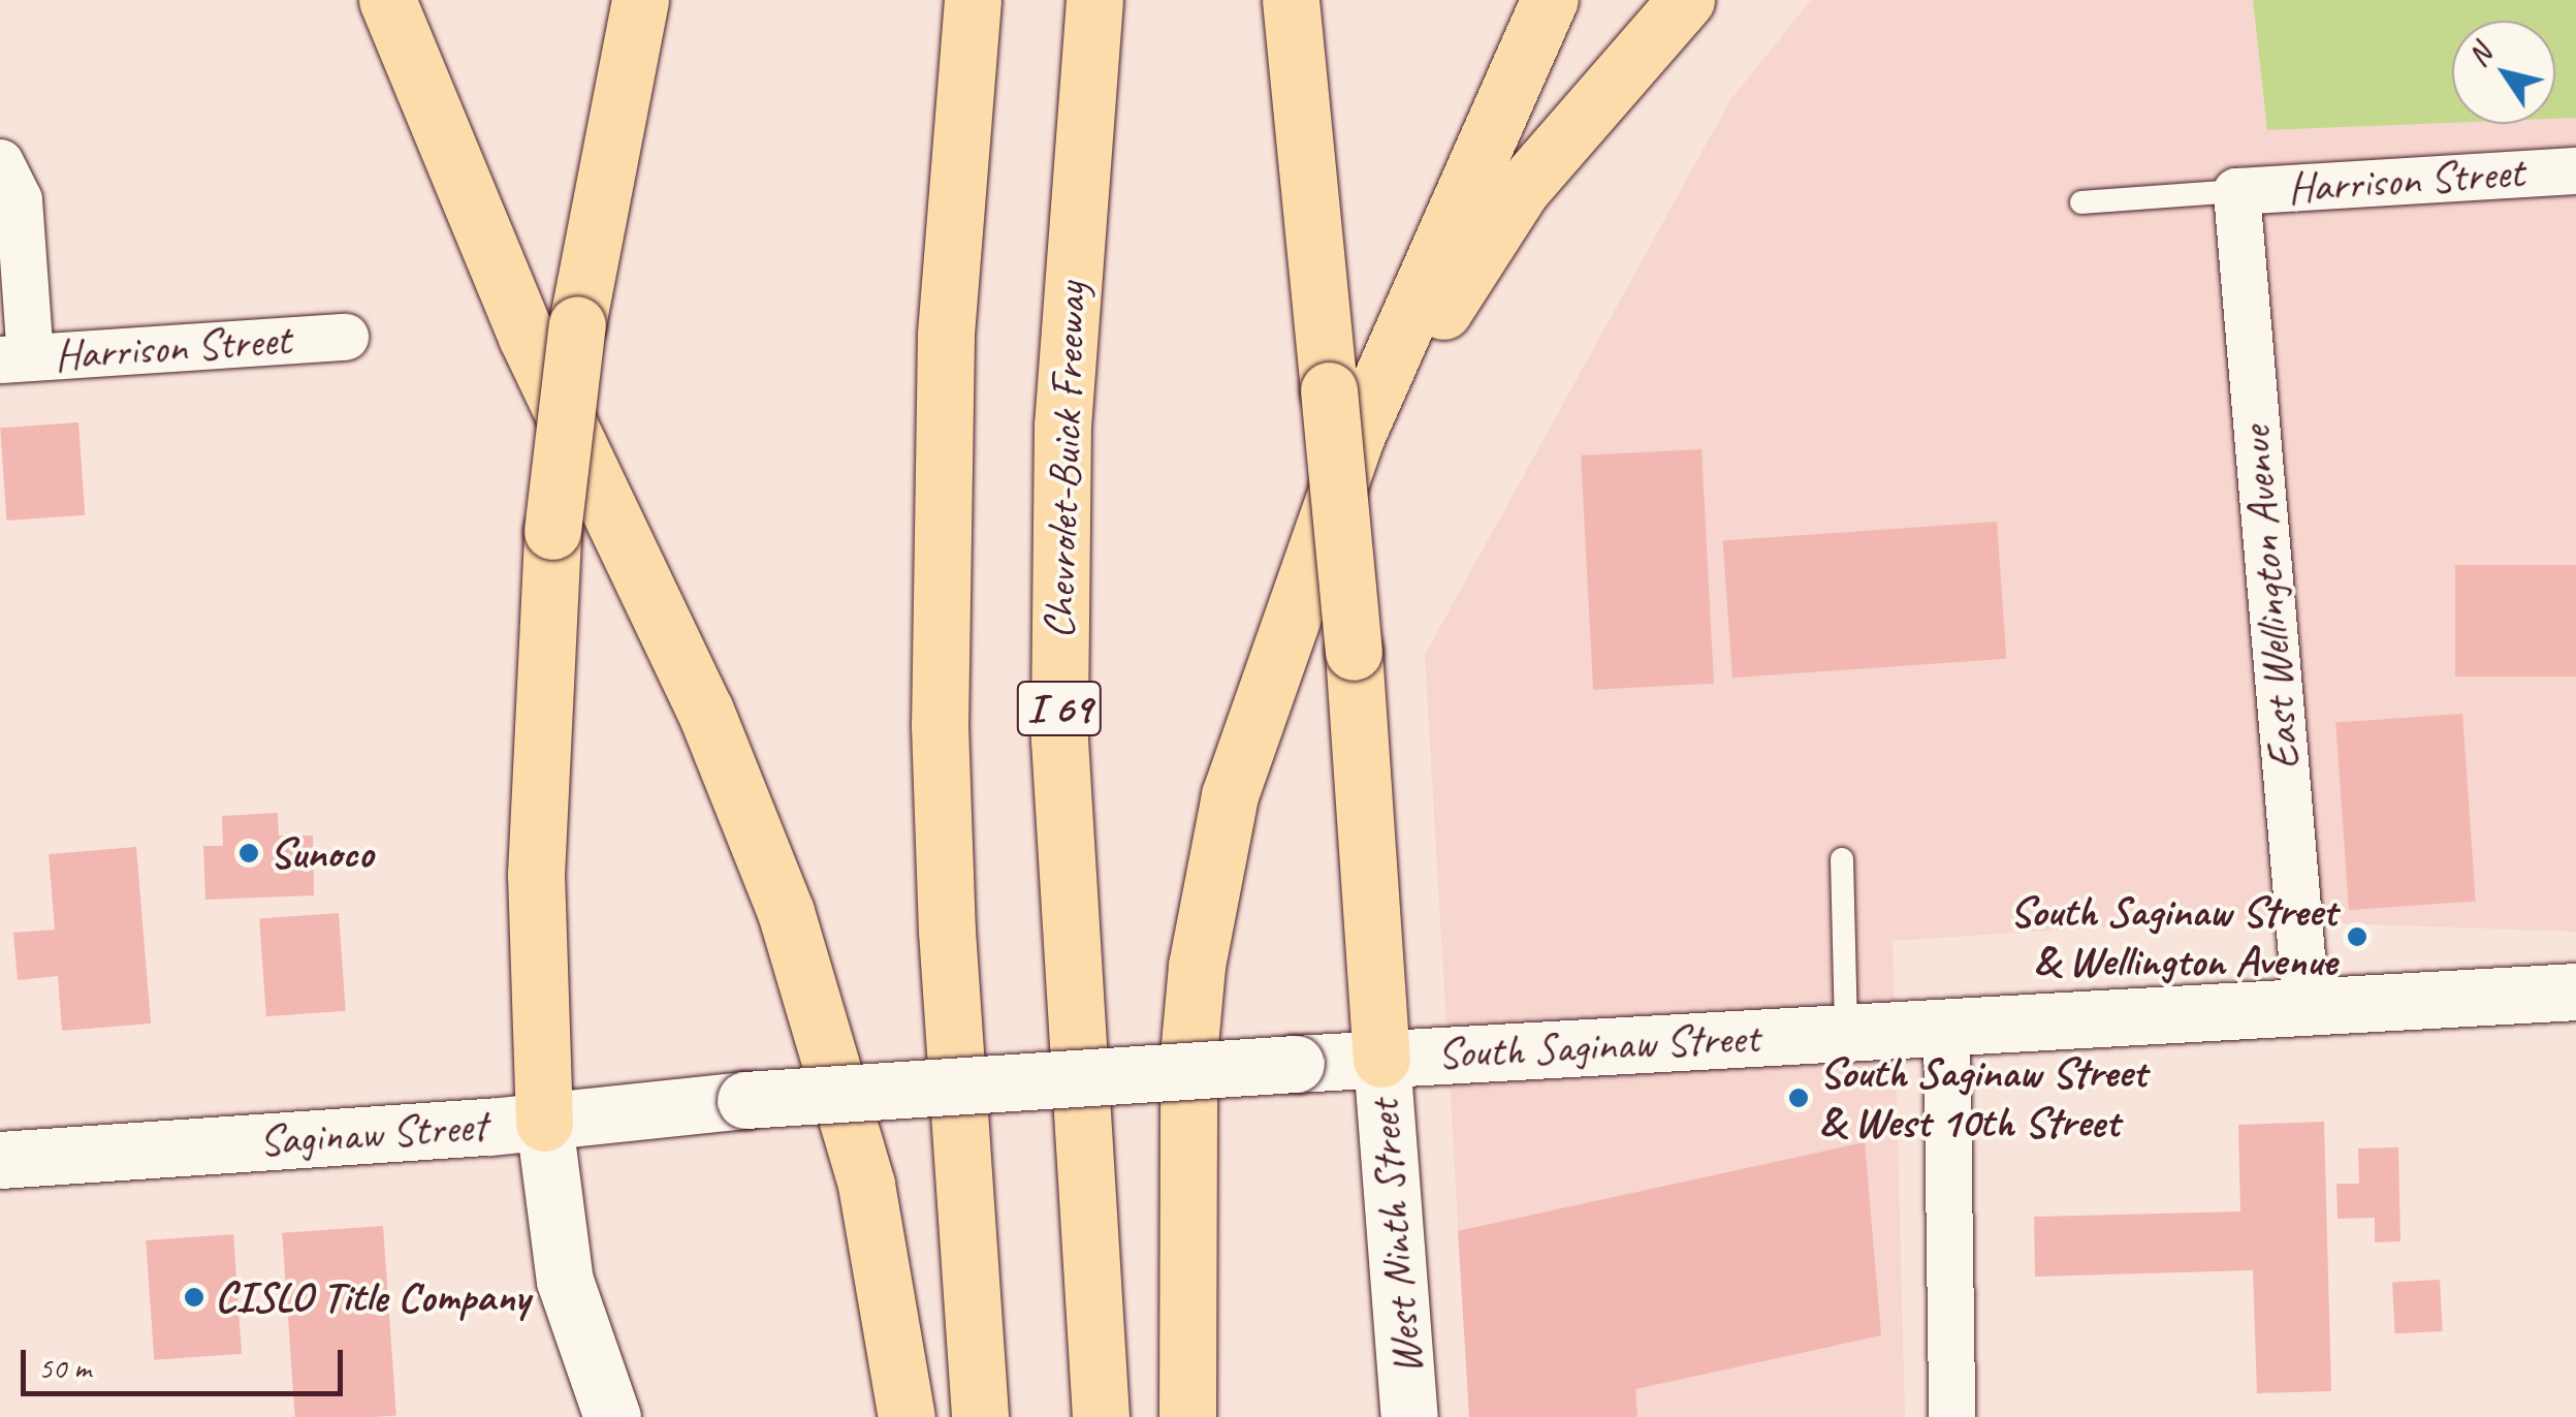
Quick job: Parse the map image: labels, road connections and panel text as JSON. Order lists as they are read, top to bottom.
{
  "streets": {
    "highway": ["Chevrolet-Buick Freeway", "I 69"],
    "main road": ["South Saginaw Street", "Saginaw Street", "West Ninth Street"],
    "street": ["Harrison Street", "East Wellington Avenue"]
  },
  "crossings": [
    ["Harrison Street", "East Wellington Avenue"],
    ["East Wellington Avenue", "South Saginaw Street"],
    ["South Saginaw Street", "Saginaw Street"],
    ["South Saginaw Street", "West Ninth Street"]
  ],
  "places": [
    "Sunoco",
    "South Saginaw Street & Wellington Avenue",
    "South Saginaw Street & West 10th Street",
    "CISLO Title Company"
  ],
  "scale_bar": "50 m",
  "north": "top left"
}
